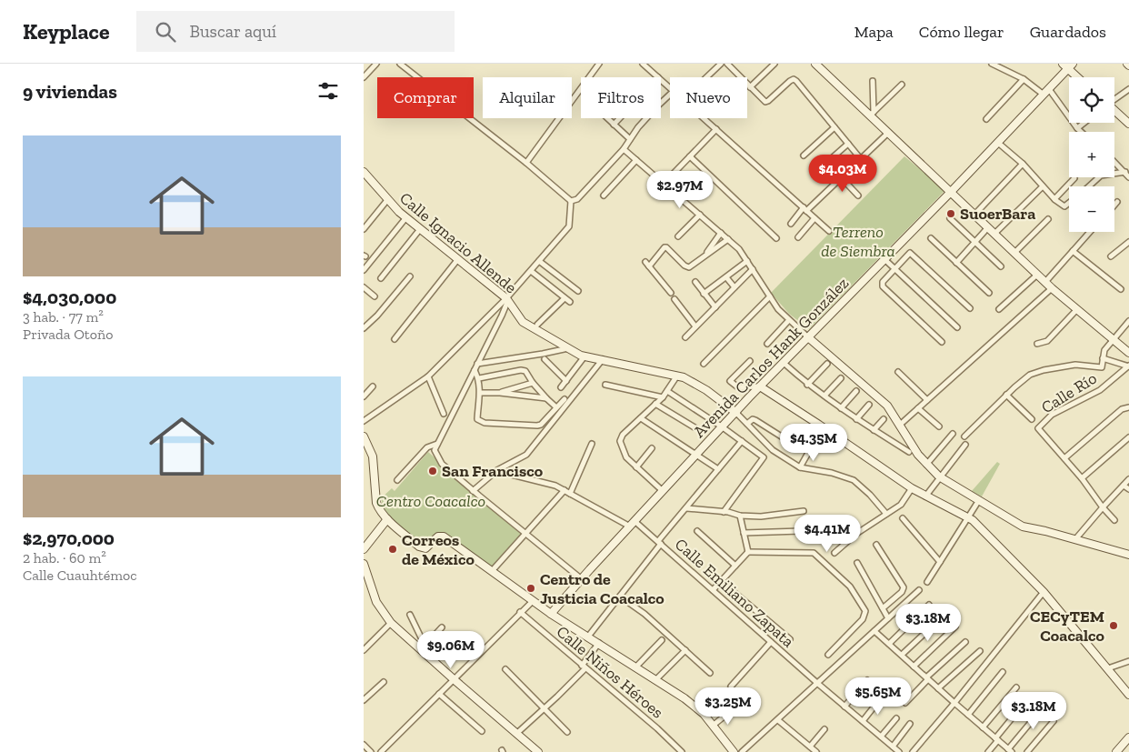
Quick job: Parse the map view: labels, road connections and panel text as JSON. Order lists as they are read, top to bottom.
{
  "streets": {
    "street": [
      "Calle Ignacio Allende",
      "Avenida Carlos Hank González",
      "Calle Río",
      "Calle Emiliano Zapata",
      "Calle Niños Héroes"
    ]
  },
  "crossings": [
    ["Calle Ignacio Allende", "Avenida Carlos Hank González"],
    ["Avenida Carlos Hank González", "Calle Emiliano Zapata"]
  ],
  "parks": ["Terreno de Siembra", "Centro Coacalco"],
  "places": [
    "SuoerBara",
    "San Francisco",
    "Correos de México",
    "Centro de Justicia Coacalco",
    "CECyTEM Coacalco"
  ],
  "page": {
    "header": "Keyplace",
    "search": "Buscar aquí",
    "nav": ["Mapa", "Cómo llegar", "Guardados"],
    "heading": "9 viviendas",
    "map_buttons": ["+", "−"],
    "chip": [
      "Comprar",
      "Alquilar",
      "Filtros",
      "Nuevo"
    ],
    "list": [
      {
        "name": "$4,030,000",
        "note": "3 hab. · 77 m² · Privada Otoño"
      },
      {
        "name": "$2,970,000",
        "note": "2 hab. · 60 m² · Calle Cuauhtémoc"
      }
    ],
    "price": [
      "$4.03M",
      "$2.97M",
      "$4.35M",
      "$4.41M",
      "$3.18M",
      "$9.06M",
      "$5.65M",
      "$3.25M",
      "$3.18M"
    ]
  }
}
